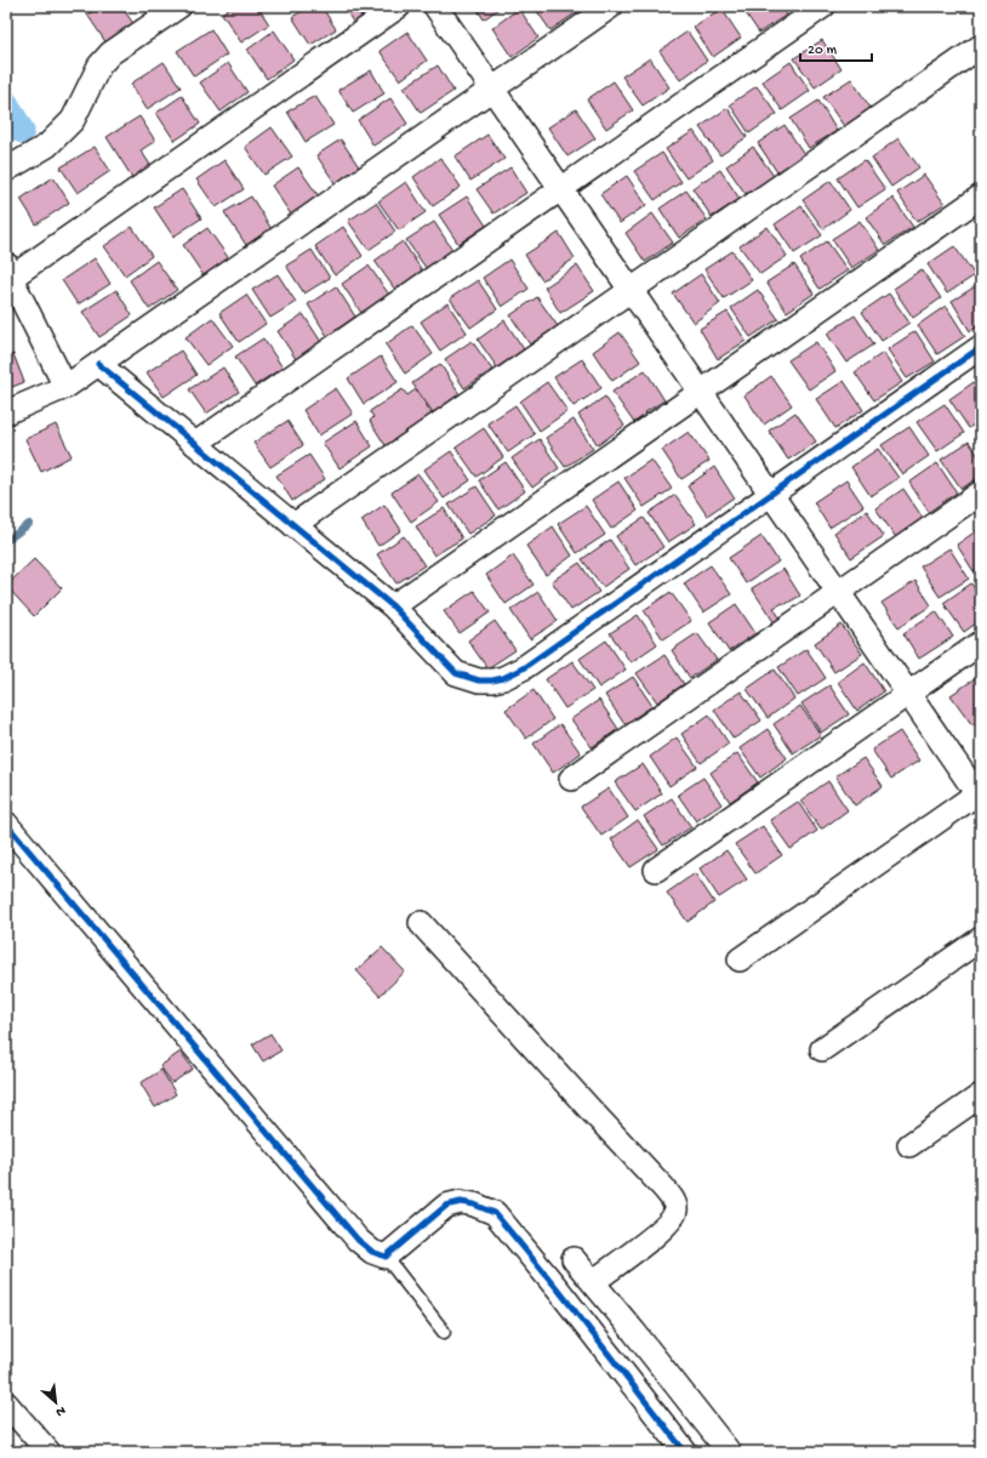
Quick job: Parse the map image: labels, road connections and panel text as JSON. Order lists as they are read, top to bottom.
{
  "scale_bar": "20 m",
  "north": "bottom right"
}
